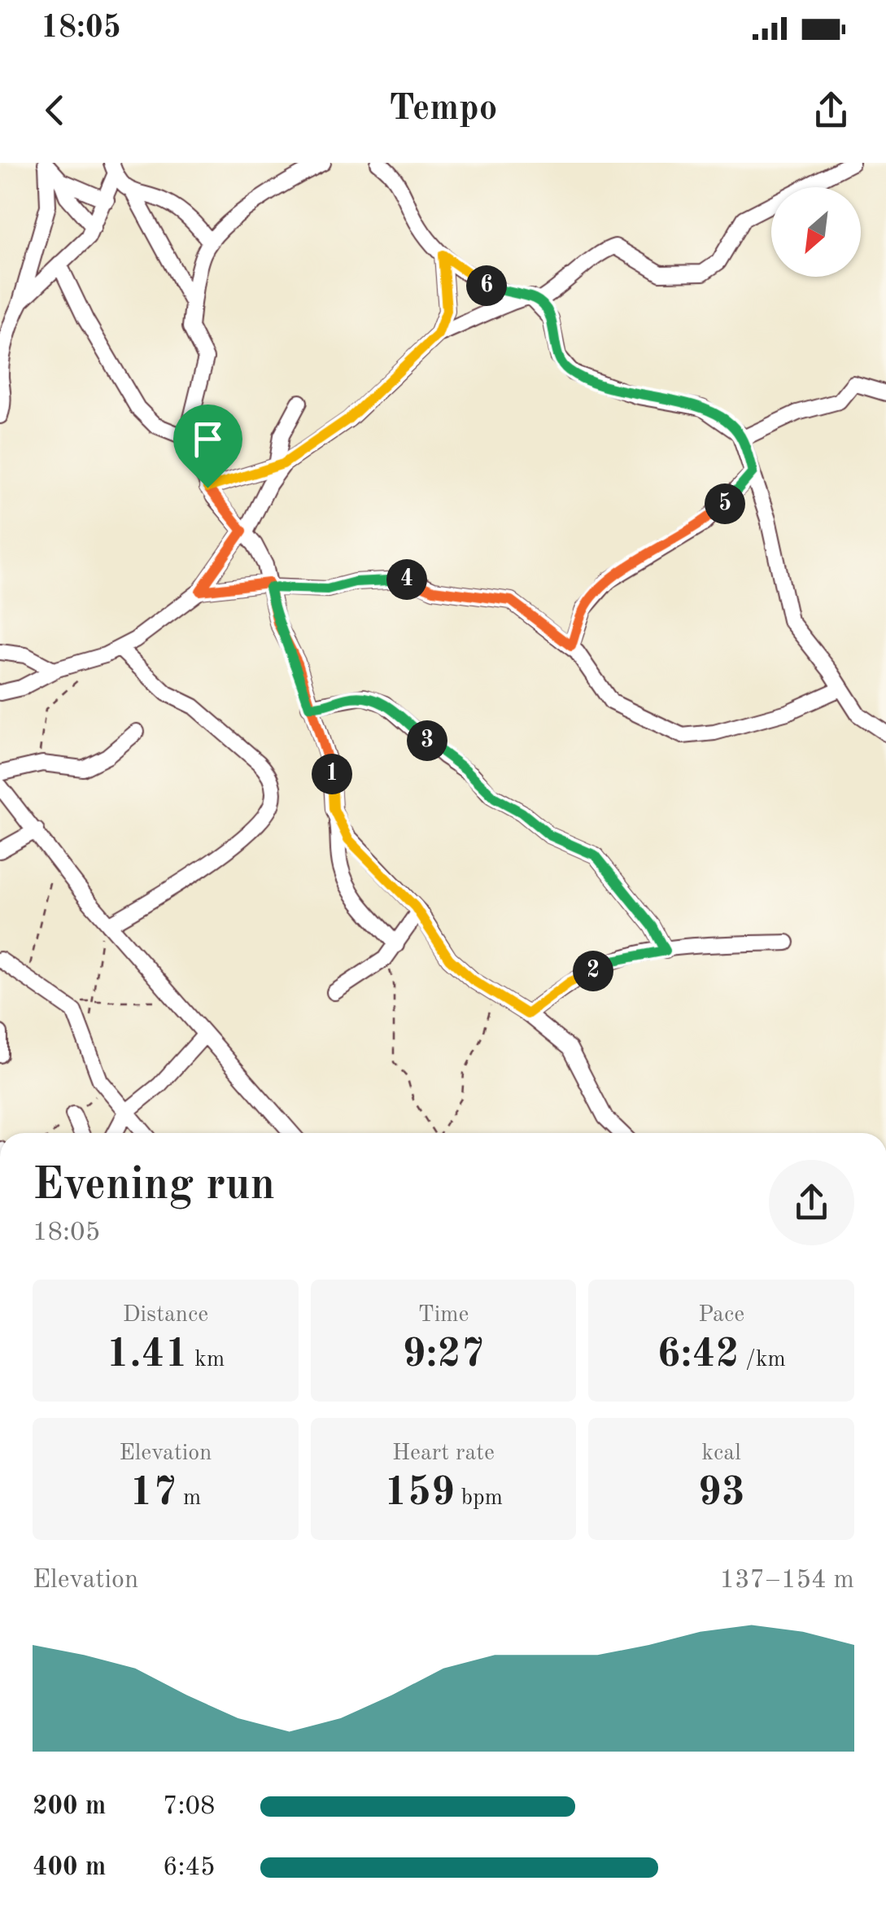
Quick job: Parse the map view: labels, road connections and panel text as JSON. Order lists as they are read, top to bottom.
{
  "north": "bottom left",
  "page": {
    "status": "18:05",
    "header": "Tempo",
    "pins": [
      "6",
      "5",
      "4",
      "3",
      "1",
      "2"
    ],
    "heading": ["Evening run", "18:05"],
    "stats": [
      ["Distance", "1.41 km"],
      ["Time", "9:27"],
      ["Pace", "6:42 /km"],
      ["Elevation", "17 m"],
      ["Heart rate", "159 bpm"],
      ["kcal", "93"]
    ],
    "chart": ["Elevation", "137–154 m"],
    "list": [
      {
        "name": "200 m",
        "note": "7:08"
      },
      {
        "name": "400 m",
        "note": "6:45"
      }
    ]
  }
}
